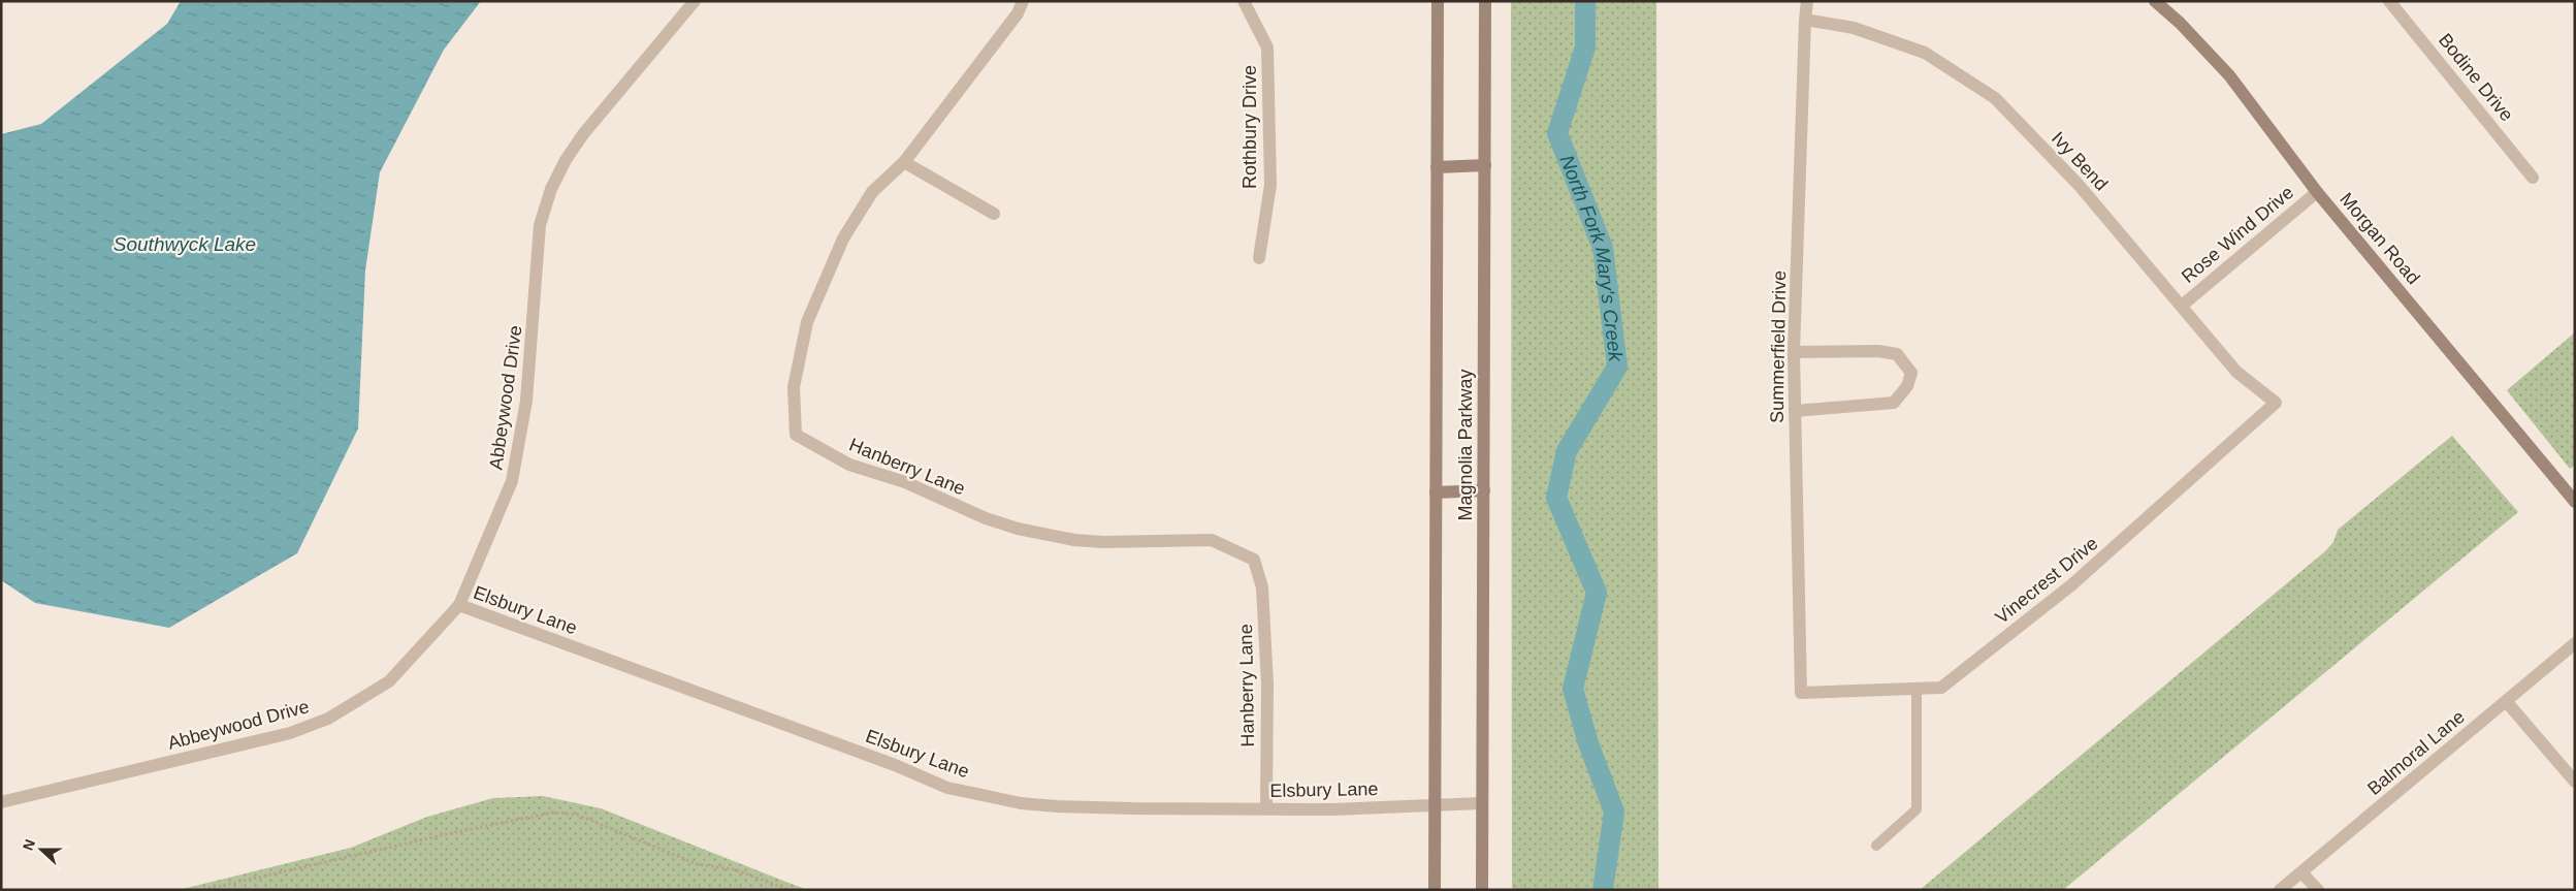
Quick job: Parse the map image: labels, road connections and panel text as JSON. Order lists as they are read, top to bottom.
{
  "streets": {
    "main road": ["Morgan Road", "Magnolia Parkway"],
    "street": [
      "Bodine Drive",
      "Rothbury Drive",
      "Ivy Bend",
      "Rose Wind Drive",
      "Summerfield Drive",
      "Abbeywood Drive",
      "Hanberry Lane",
      "Vinecrest Drive",
      "Elsbury Lane",
      "Balmoral Lane"
    ]
  },
  "crossings": [
    ["Ivy Bend", "Rose Wind Drive"],
    ["Ivy Bend", "Summerfield Drive"],
    ["Ivy Bend", "Vinecrest Drive"],
    ["Rose Wind Drive", "Morgan Road"],
    ["Summerfield Drive", "Vinecrest Drive"],
    ["Abbeywood Drive", "Elsbury Lane"],
    ["Magnolia Parkway", "Elsbury Lane"],
    ["Hanberry Lane", "Elsbury Lane"]
  ],
  "water": ["Southwyck Lake", "North Fork Mary's Creek"],
  "north": "left"
}
